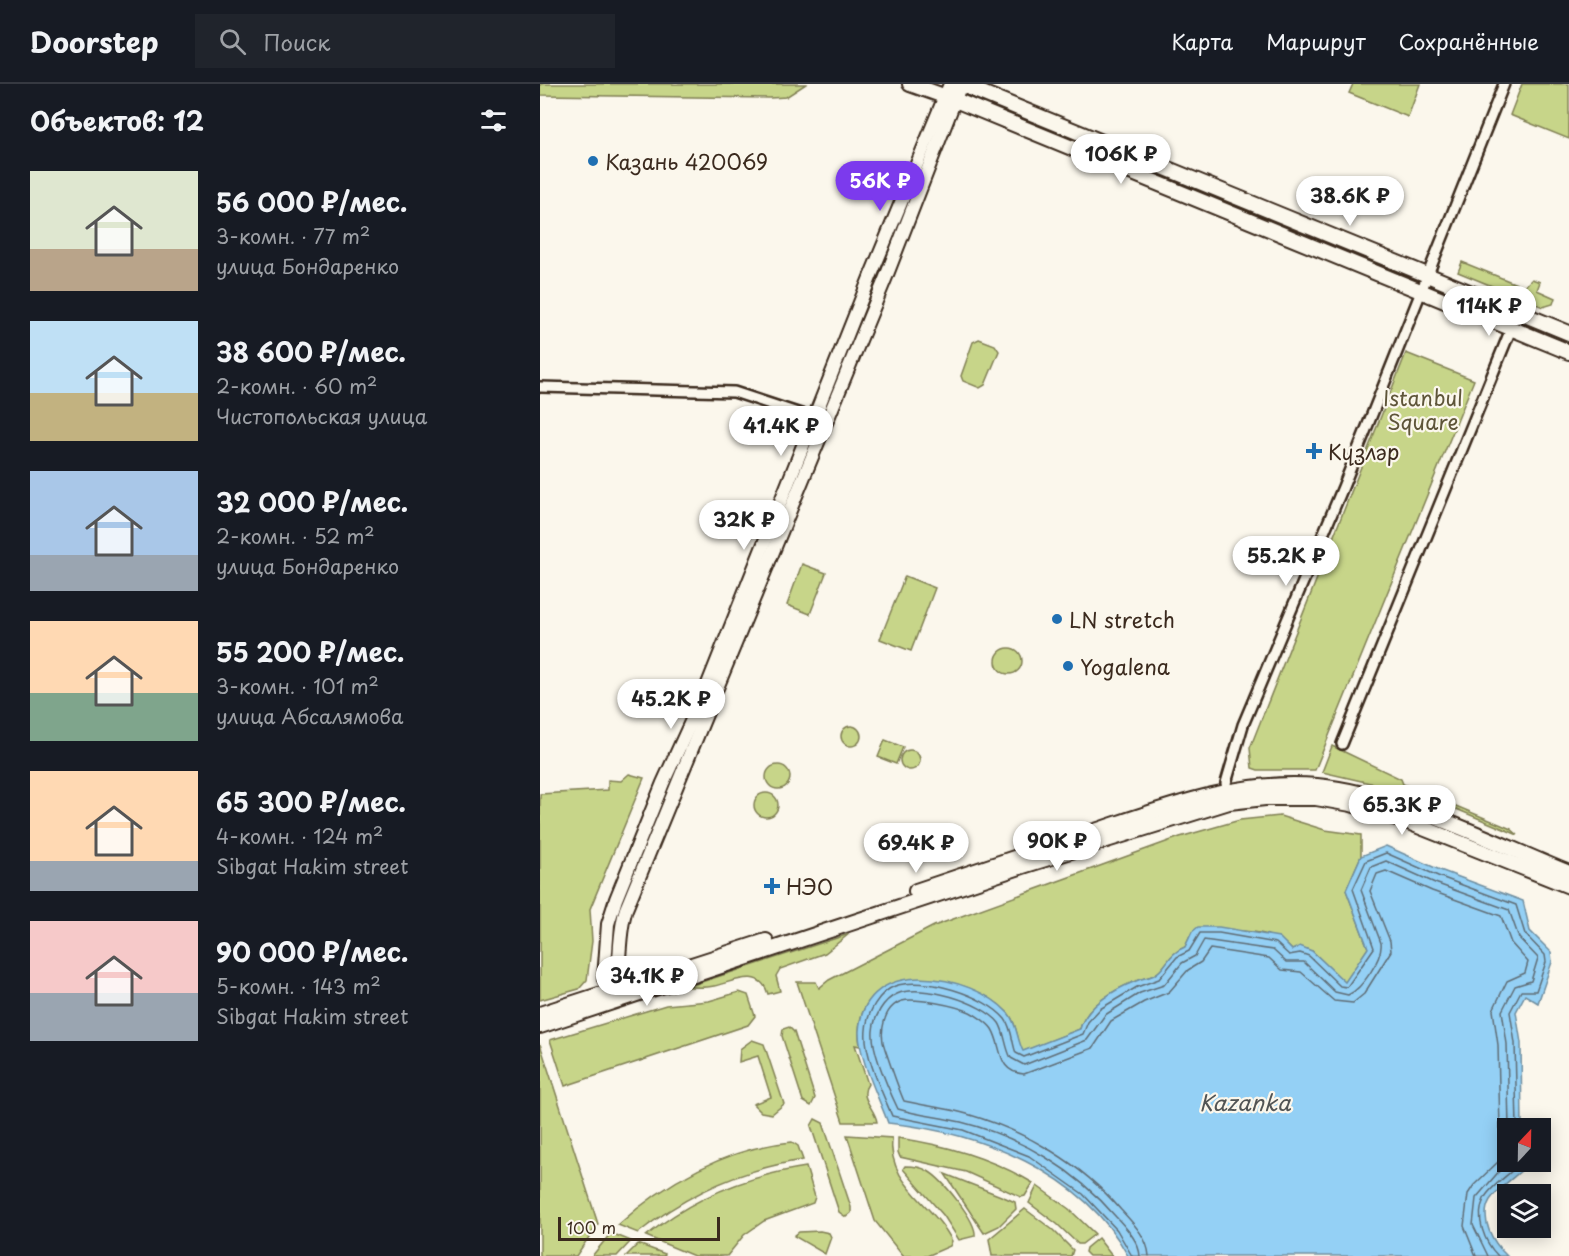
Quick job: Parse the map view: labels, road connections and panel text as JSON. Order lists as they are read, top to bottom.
{
  "water": ["Kazanka"],
  "parks": ["Istanbul Square"],
  "places": {
    "other": ["Казань 420069", "LN stretch", "Yogalena"],
    "health": ["Күзләр", "НЭО"]
  },
  "scale_bar": "100 m",
  "north": "top",
  "page": {
    "header": "Doorstep",
    "search": "Поиск",
    "nav": ["Карта", "Маршрут", "Сохранённые"],
    "heading": "Объектов: 12",
    "price": [
      "106K ₽",
      "56K ₽",
      "38.6K ₽",
      "114K ₽",
      "41.4K ₽",
      "32K ₽",
      "55.2K ₽",
      "45.2K ₽",
      "65.3K ₽",
      "90K ₽",
      "69.4K ₽",
      "34.1K ₽"
    ],
    "list": [
      {
        "name": "56 000 ₽/мес.",
        "note": "3-комн. · 77 m² · улица Бондаренко"
      },
      {
        "name": "38 600 ₽/мес.",
        "note": "2-комн. · 60 m² · Чистопольская улица"
      },
      {
        "name": "32 000 ₽/мес.",
        "note": "2-комн. · 52 m² · улица Бондаренко"
      },
      {
        "name": "55 200 ₽/мес.",
        "note": "3-комн. · 101 m² · улица Абсалямова"
      },
      {
        "name": "65 300 ₽/мес.",
        "note": "4-комн. · 124 m² · Sibgat Hakim street"
      },
      {
        "name": "90 000 ₽/мес.",
        "note": "5-комн. · 143 m² · Sibgat Hakim street"
      }
    ],
    "scale": "100 m"
  }
}
